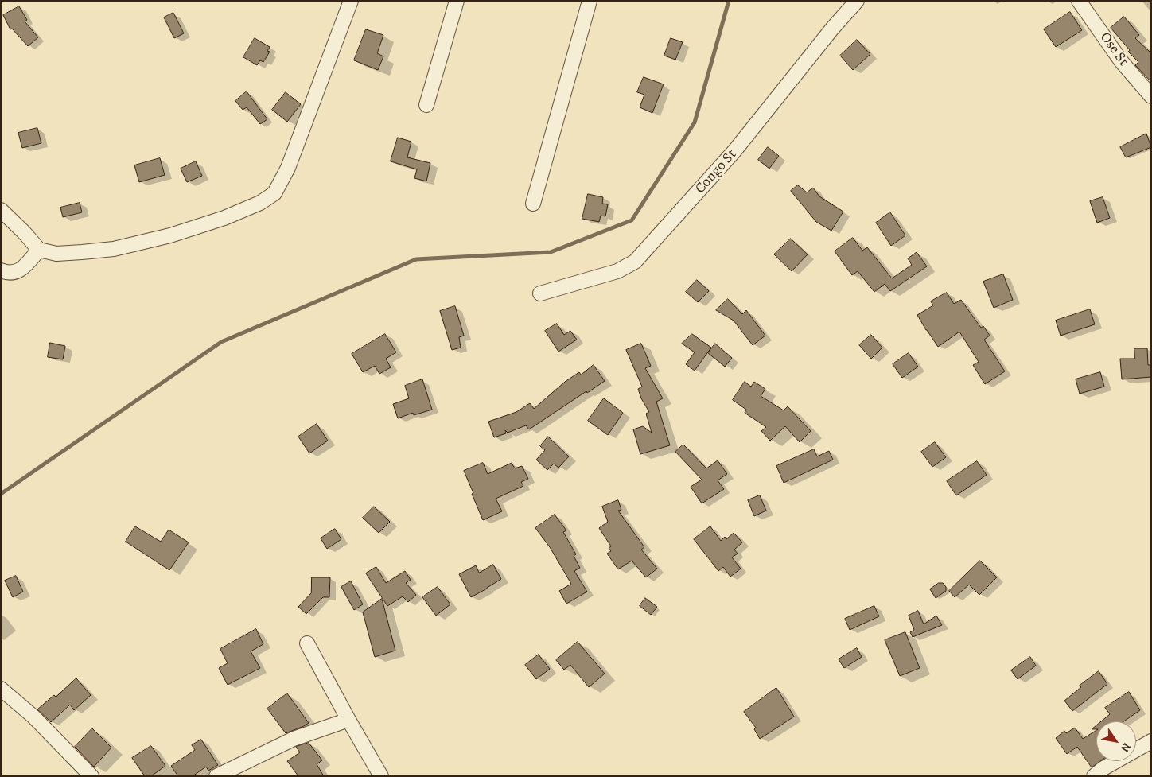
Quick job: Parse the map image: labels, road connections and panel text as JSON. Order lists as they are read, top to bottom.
{
  "streets": {
    "street": ["Ose St", "Congo St"]
  },
  "north": "bottom right"
}
